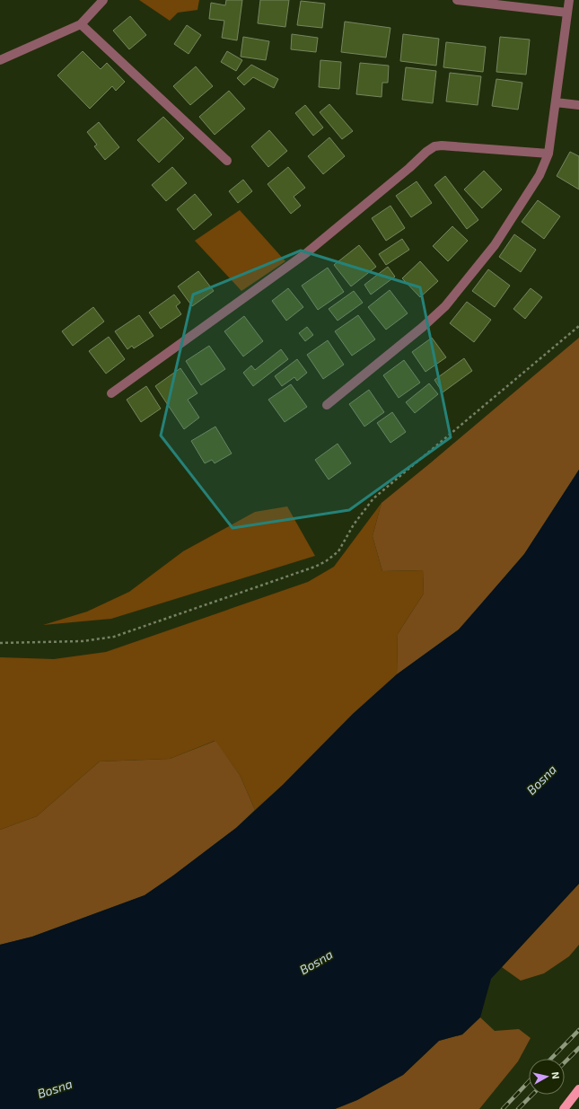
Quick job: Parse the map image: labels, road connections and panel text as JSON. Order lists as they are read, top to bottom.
{
  "water": ["Bosna"],
  "north": "right"
}
